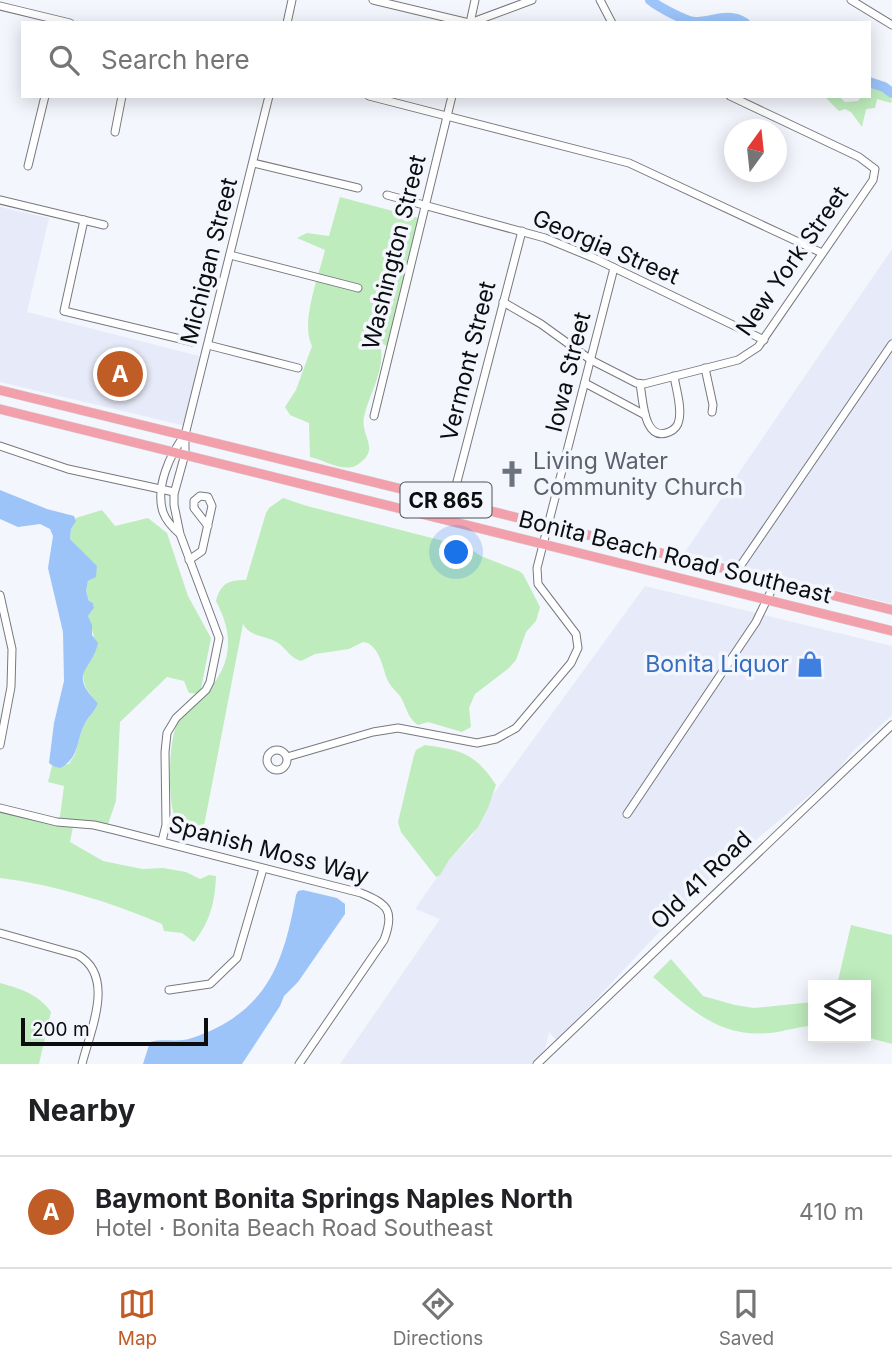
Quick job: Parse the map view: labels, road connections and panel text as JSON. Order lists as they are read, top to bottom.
{
  "streets": {
    "main road": ["CR 865", "Bonita Beach Road Southeast"],
    "street": [
      "Georgia Street",
      "Washington Street",
      "Michigan Street",
      "New York Street",
      "Vermont Street",
      "Iowa Street",
      "Spanish Moss Way",
      "Old 41 Road"
    ]
  },
  "crossings": [
    ["Georgia Street", "Washington Street"],
    ["Georgia Street", "New York Street"],
    ["Georgia Street", "Vermont Street"],
    ["Georgia Street", "Iowa Street"],
    ["Michigan Street", "Bonita Beach Road Southeast"],
    ["Vermont Street", "Bonita Beach Road Southeast"],
    ["Iowa Street", "Bonita Beach Road Southeast"]
  ],
  "places": {
    "church": ["Living Water Community Church"],
    "shop": ["Bonita Liquor"]
  },
  "scale_bar": "200 m",
  "north": "top",
  "page": {
    "search": "Search here",
    "pins": "A",
    "scale": "200 m",
    "heading": "Nearby",
    "list": [
      {
        "mark": "A",
        "name": "Baymont Bonita Springs Naples North",
        "note": "Hotel · Bonita Beach Road Southeast",
        "value": "410 m"
      }
    ],
    "nav": ["Map", "Directions", "Saved"]
  }
}
